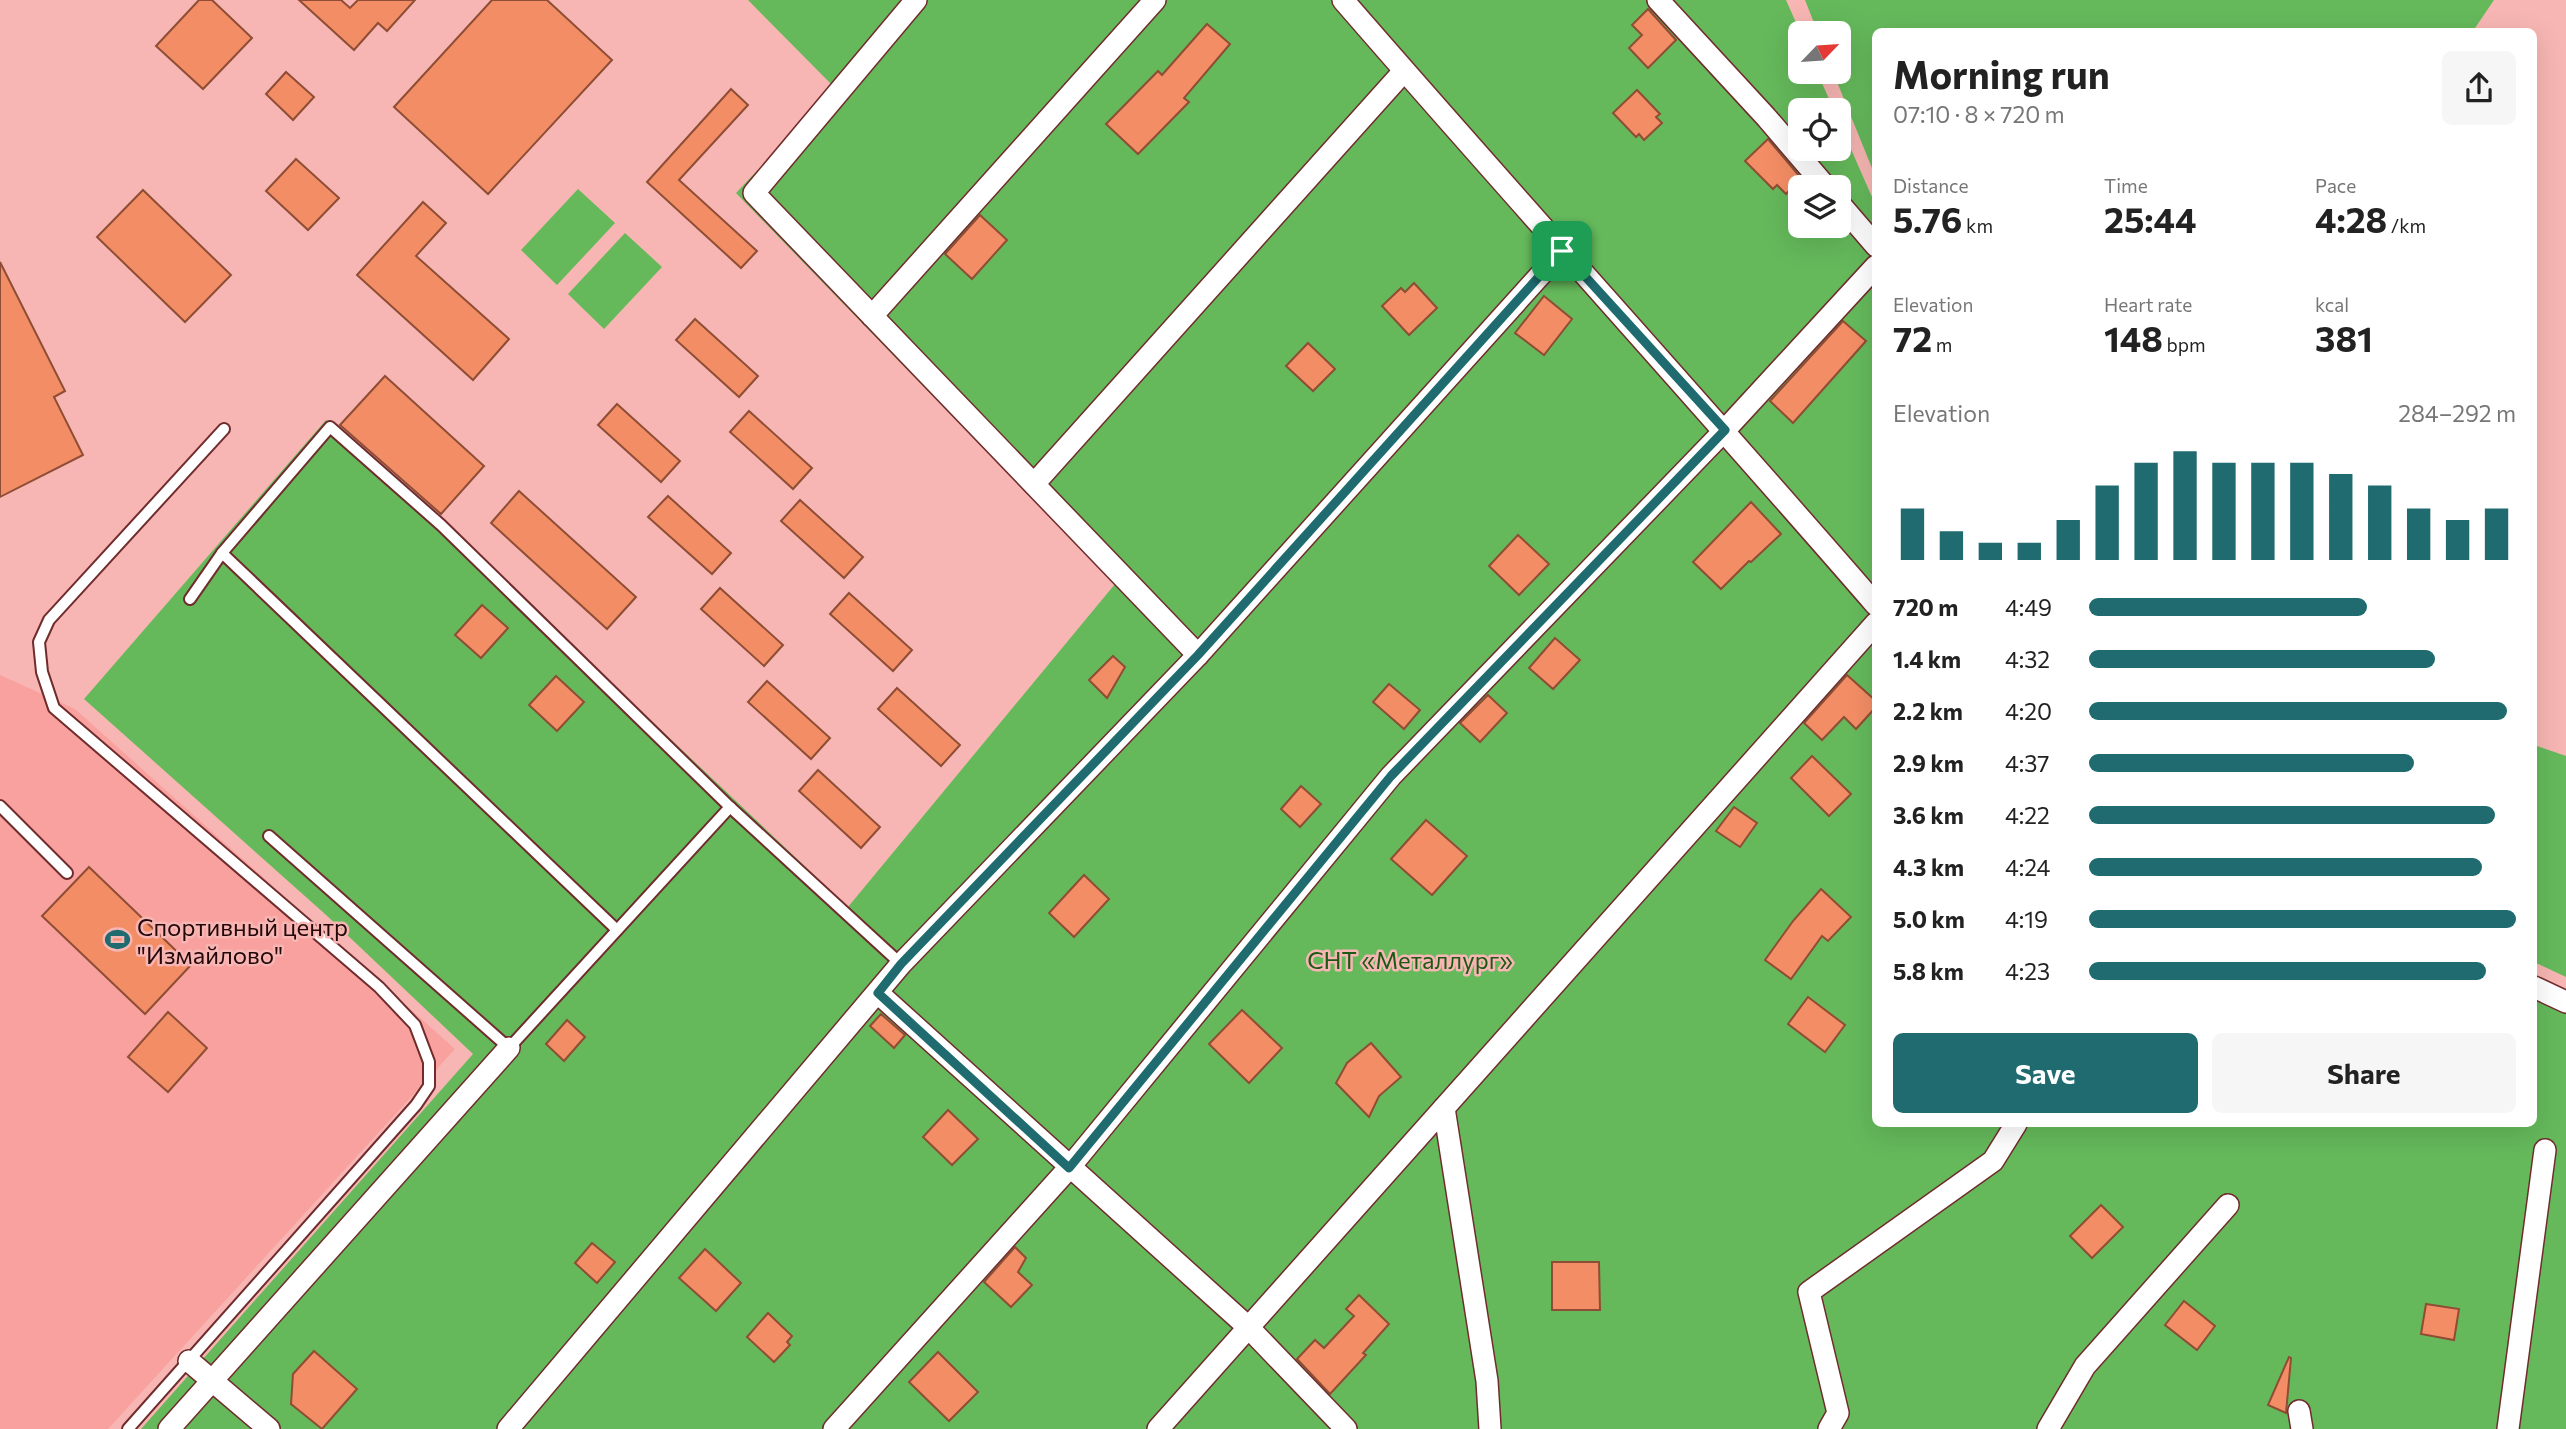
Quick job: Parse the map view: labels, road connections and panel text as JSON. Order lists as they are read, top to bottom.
{
  "parks": ["СНТ «Металлург»"],
  "places": {
    "sports": ["Спортивный центр \"Измайлово\""]
  },
  "north": "top right",
  "page": {
    "heading": ["Morning run", "07:10 · 8 × 720 m"],
    "stats": [
      ["Distance", "5.76 km"],
      ["Time", "25:44"],
      ["Pace", "4:28 /km"],
      ["Elevation", "72 m"],
      ["Heart rate", "148 bpm"],
      ["kcal", "381"]
    ],
    "chart": ["Elevation", "284–292 m"],
    "list": [
      {
        "name": "720 m",
        "note": "4:49"
      },
      {
        "name": "1.4 km",
        "note": "4:32"
      },
      {
        "name": "2.2 km",
        "note": "4:20"
      },
      {
        "name": "2.9 km",
        "note": "4:37"
      },
      {
        "name": "3.6 km",
        "note": "4:22"
      },
      {
        "name": "4.3 km",
        "note": "4:24"
      },
      {
        "name": "5.0 km",
        "note": "4:19"
      },
      {
        "name": "5.8 km",
        "note": "4:23"
      }
    ],
    "buttons": ["Save", "Share"]
  }
}
